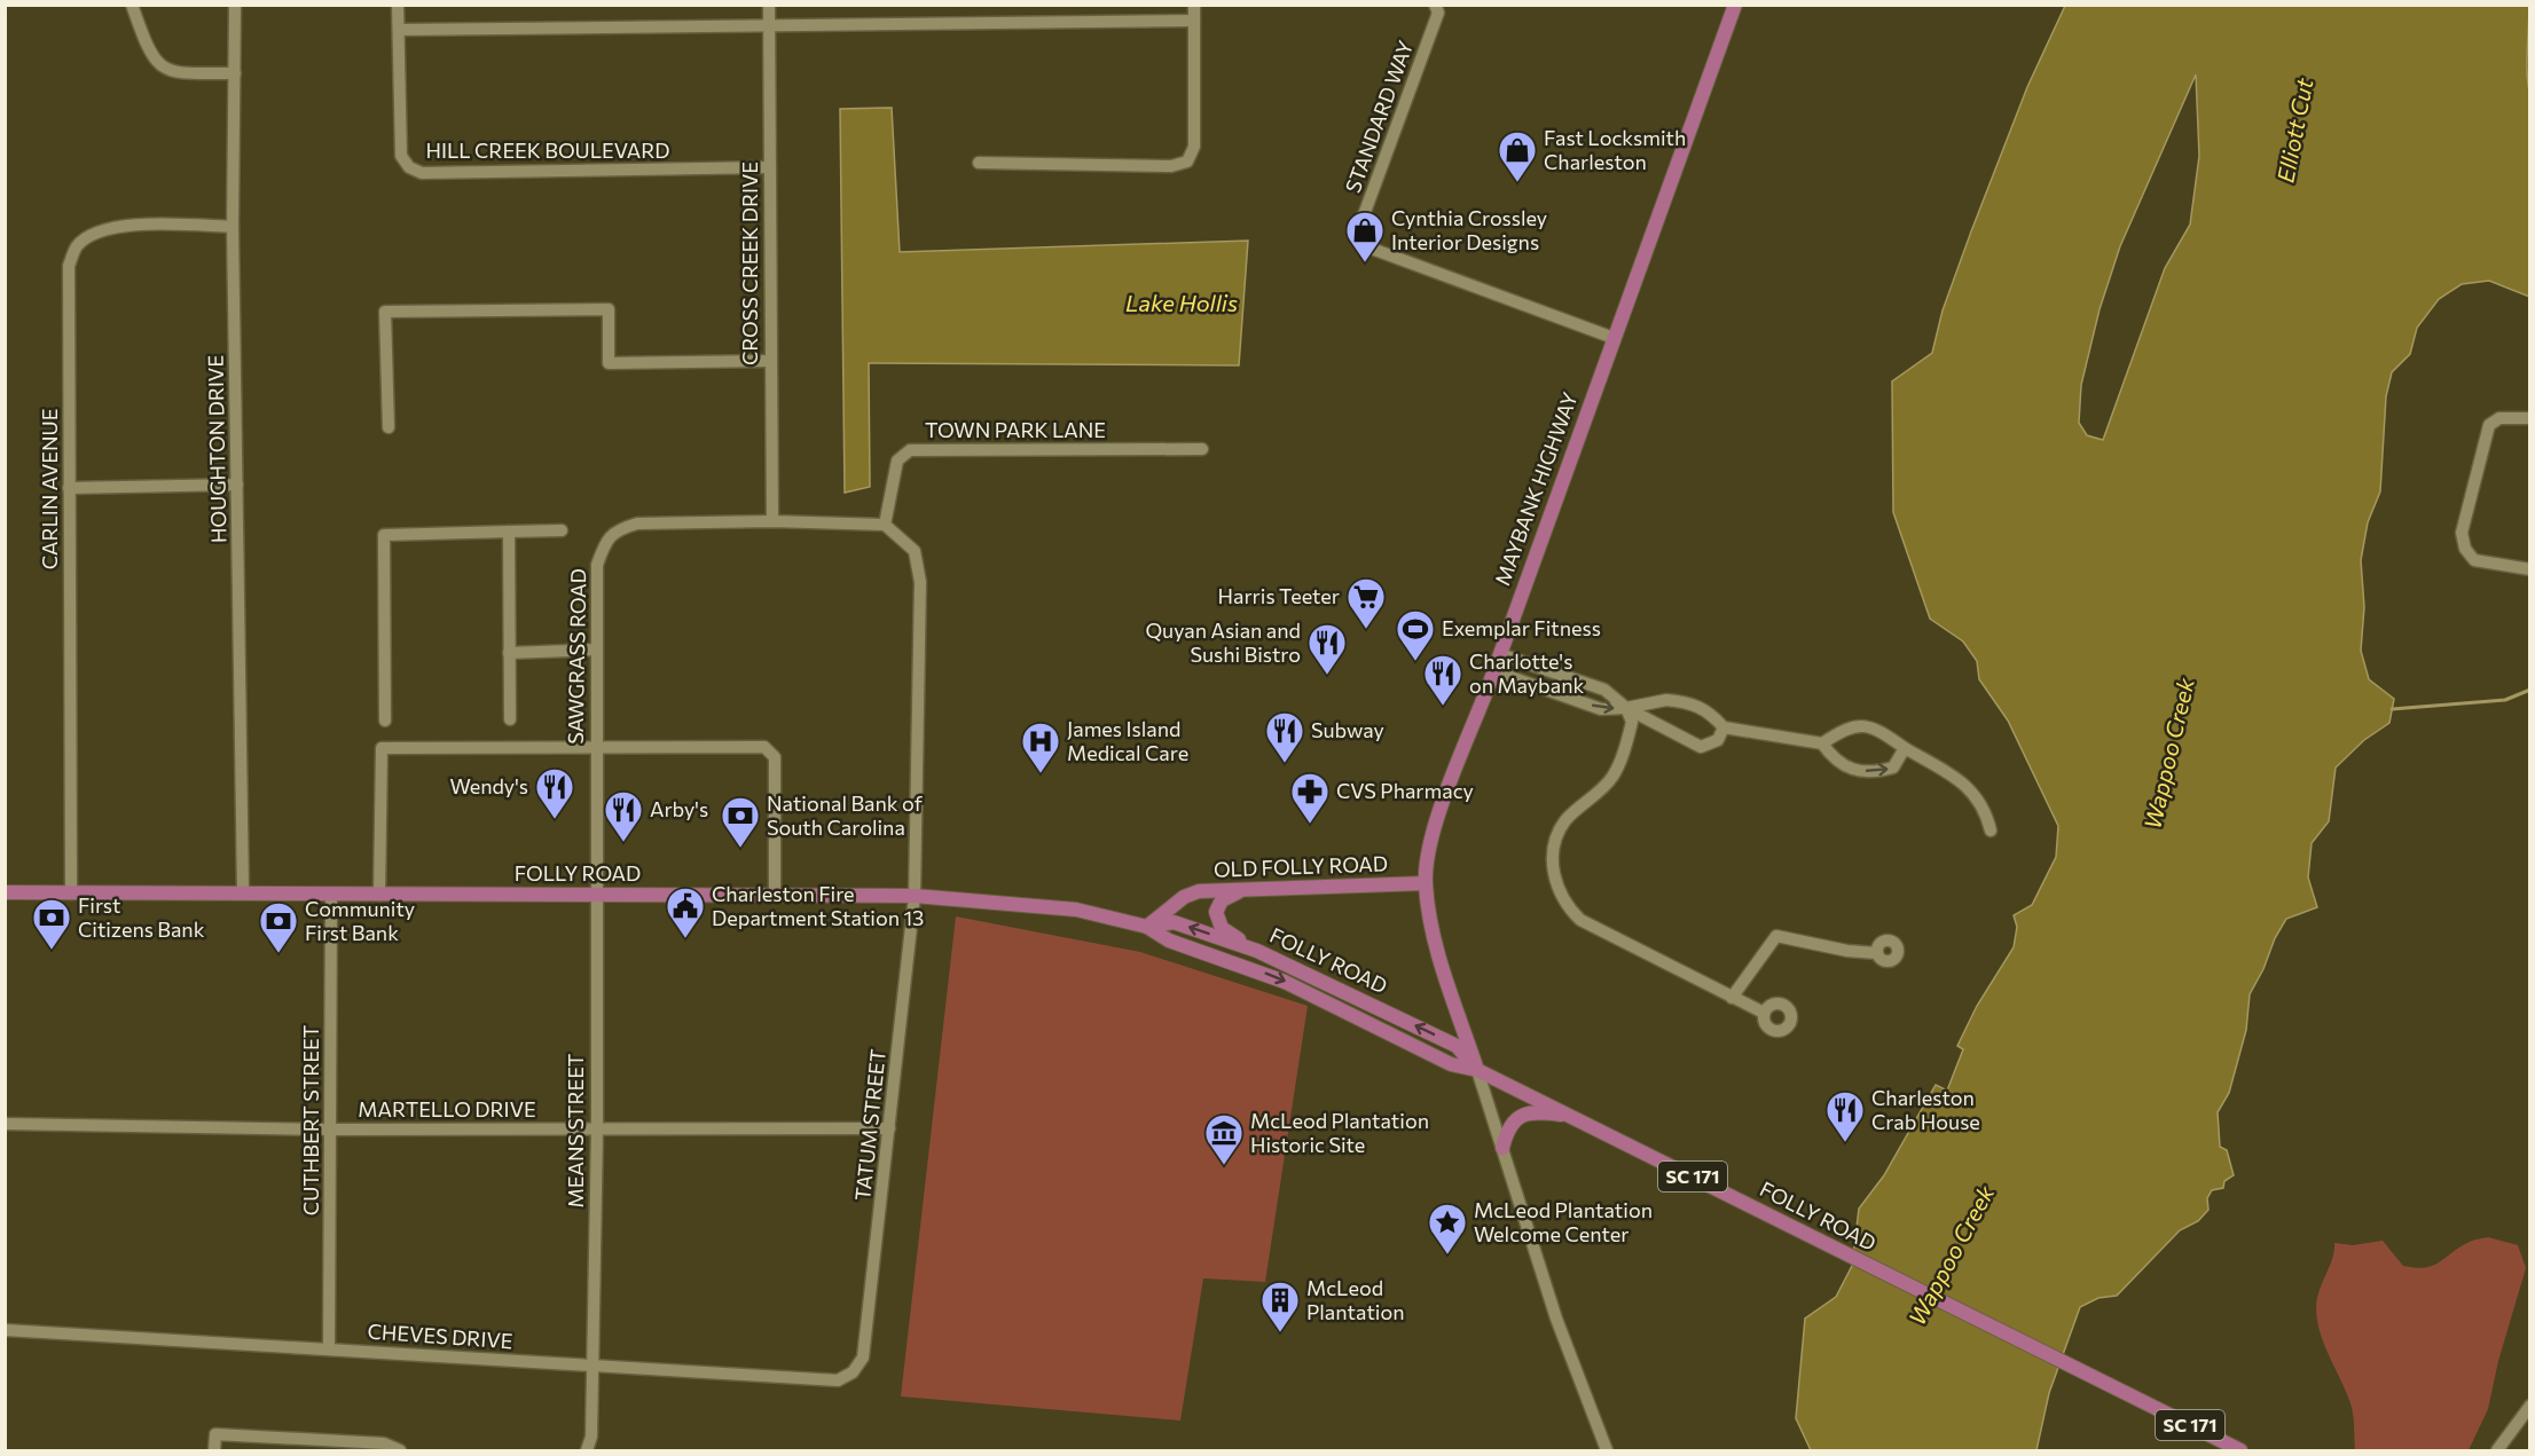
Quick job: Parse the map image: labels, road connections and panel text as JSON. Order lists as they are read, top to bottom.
{
  "streets": {
    "main road": [
      "MAYBANK HIGHWAY",
      "OLD FOLLY ROAD",
      "FOLLY ROAD",
      "SC 171"
    ],
    "street": [
      "STANDARD WAY",
      "HILL CREEK BOULEVARD",
      "CROSS CREEK DRIVE",
      "TOWN PARK LANE",
      "HOUGHTON DRIVE",
      "CARLIN AVENUE",
      "SAWGRASS ROAD",
      "MARTELLO DRIVE",
      "CUTHBERT STREET",
      "TATUM STREET",
      "MEANS STREET",
      "CHEVES DRIVE"
    ]
  },
  "crossings": [
    ["STANDARD WAY", "MAYBANK HIGHWAY"],
    ["HILL CREEK BOULEVARD", "CROSS CREEK DRIVE"],
    ["CROSS CREEK DRIVE", "SAWGRASS ROAD"],
    ["TOWN PARK LANE", "SAWGRASS ROAD"],
    ["HOUGHTON DRIVE", "CARLIN AVENUE"],
    ["HOUGHTON DRIVE", "FOLLY ROAD"],
    ["CARLIN AVENUE", "FOLLY ROAD"],
    ["MAYBANK HIGHWAY", "OLD FOLLY ROAD"],
    ["MAYBANK HIGHWAY", "FOLLY ROAD"],
    ["SAWGRASS ROAD", "FOLLY ROAD"],
    ["SAWGRASS ROAD", "MEANS STREET"],
    ["OLD FOLLY ROAD", "FOLLY ROAD"],
    ["FOLLY ROAD", "CUTHBERT STREET"],
    ["FOLLY ROAD", "TATUM STREET"],
    ["FOLLY ROAD", "MEANS STREET"],
    ["MARTELLO DRIVE", "CUTHBERT STREET"],
    ["MARTELLO DRIVE", "TATUM STREET"],
    ["MARTELLO DRIVE", "MEANS STREET"],
    ["CUTHBERT STREET", "CHEVES DRIVE"],
    ["TATUM STREET", "CHEVES DRIVE"],
    ["MEANS STREET", "CHEVES DRIVE"]
  ],
  "water": ["Elliott Cut", "Lake Hollis", "Wappoo Creek"],
  "places": {
    "shop": ["Fast Locksmith Charleston", "Cynthia Crossley Interior Designs"],
    "supermarket": ["Harris Teeter"],
    "sports": ["Exemplar Fitness"],
    "restaurant": [
      "Quyan Asian and Sushi Bistro",
      "Charlotte's on Maybank",
      "Subway",
      "Wendy's",
      "Arby's",
      "Charleston Crab House"
    ],
    "hospital": ["James Island Medical Care"],
    "pharmacy": ["CVS Pharmacy"],
    "bank": ["National Bank of South Carolina", "First Citizens Bank", "Community First Bank"],
    "public building": ["Charleston Fire Department Station 13"],
    "museum": ["McLeod Plantation Historic Site"],
    "place": ["McLeod Plantation Welcome Center"],
    "building": ["McLeod Plantation"]
  }
}
